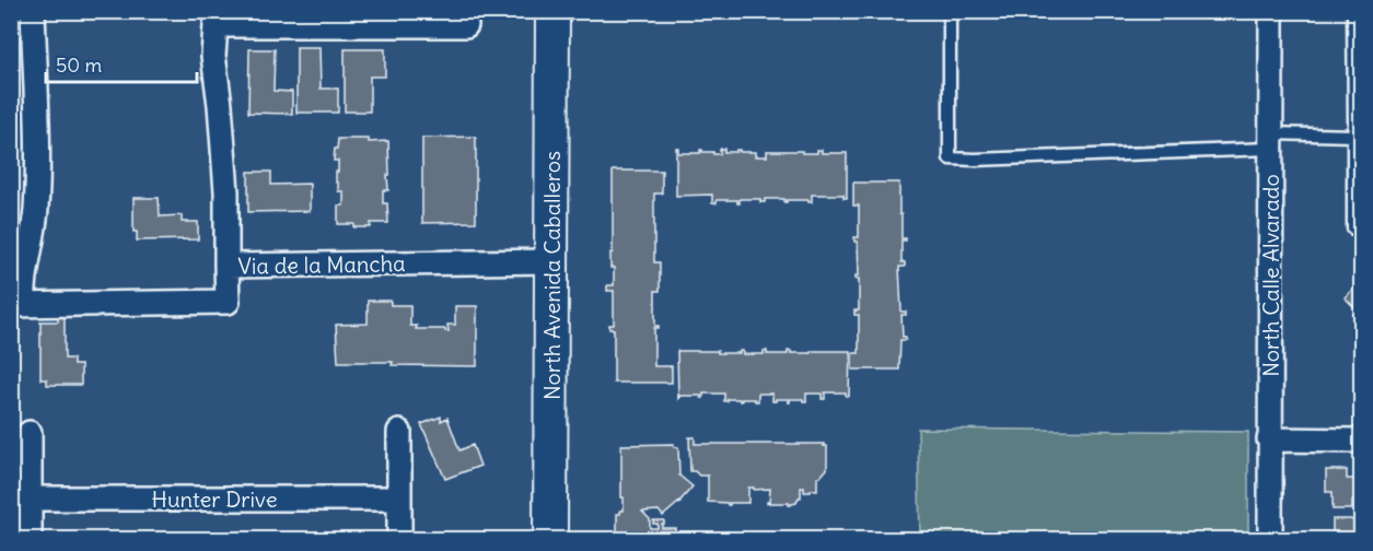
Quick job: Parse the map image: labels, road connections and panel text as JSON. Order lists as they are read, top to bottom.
{
  "streets": {
    "street": [
      "Via de la Mancha",
      "North Avenida Caballeros",
      "North Calle Alvarado",
      "Hunter Drive"
    ]
  },
  "crossings": [
    ["Via de la Mancha", "North Avenida Caballeros"]
  ],
  "scale_bar": "50 m"
}
